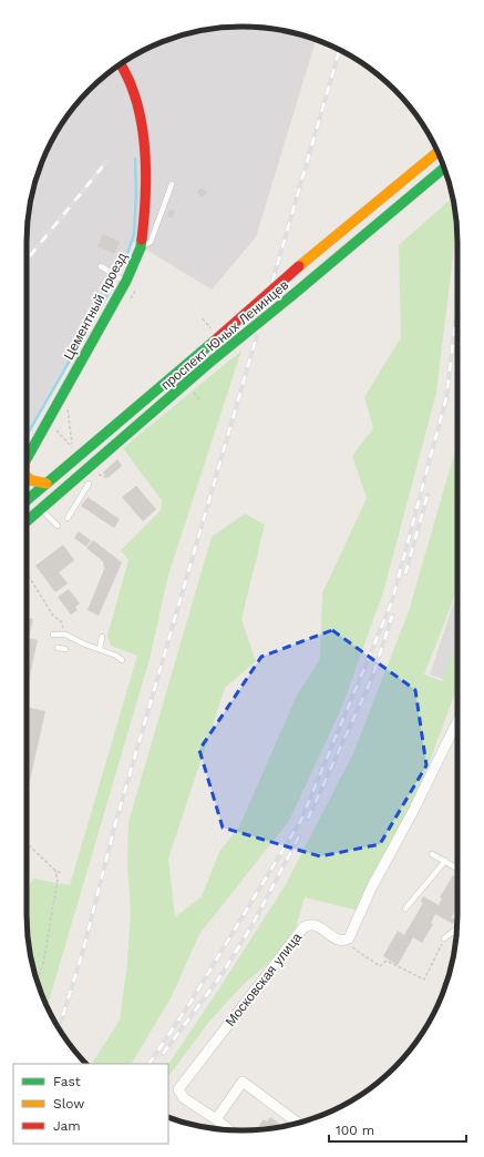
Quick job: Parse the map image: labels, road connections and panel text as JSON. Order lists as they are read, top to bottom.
{
  "streets": {
    "main road": ["Цементный проезд", "проспект Юных Ленинцев"],
    "street": ["Московская улица"]
  },
  "legend": ["Fast", "Slow", "Jam"],
  "scale_bar": "100 m"
}
